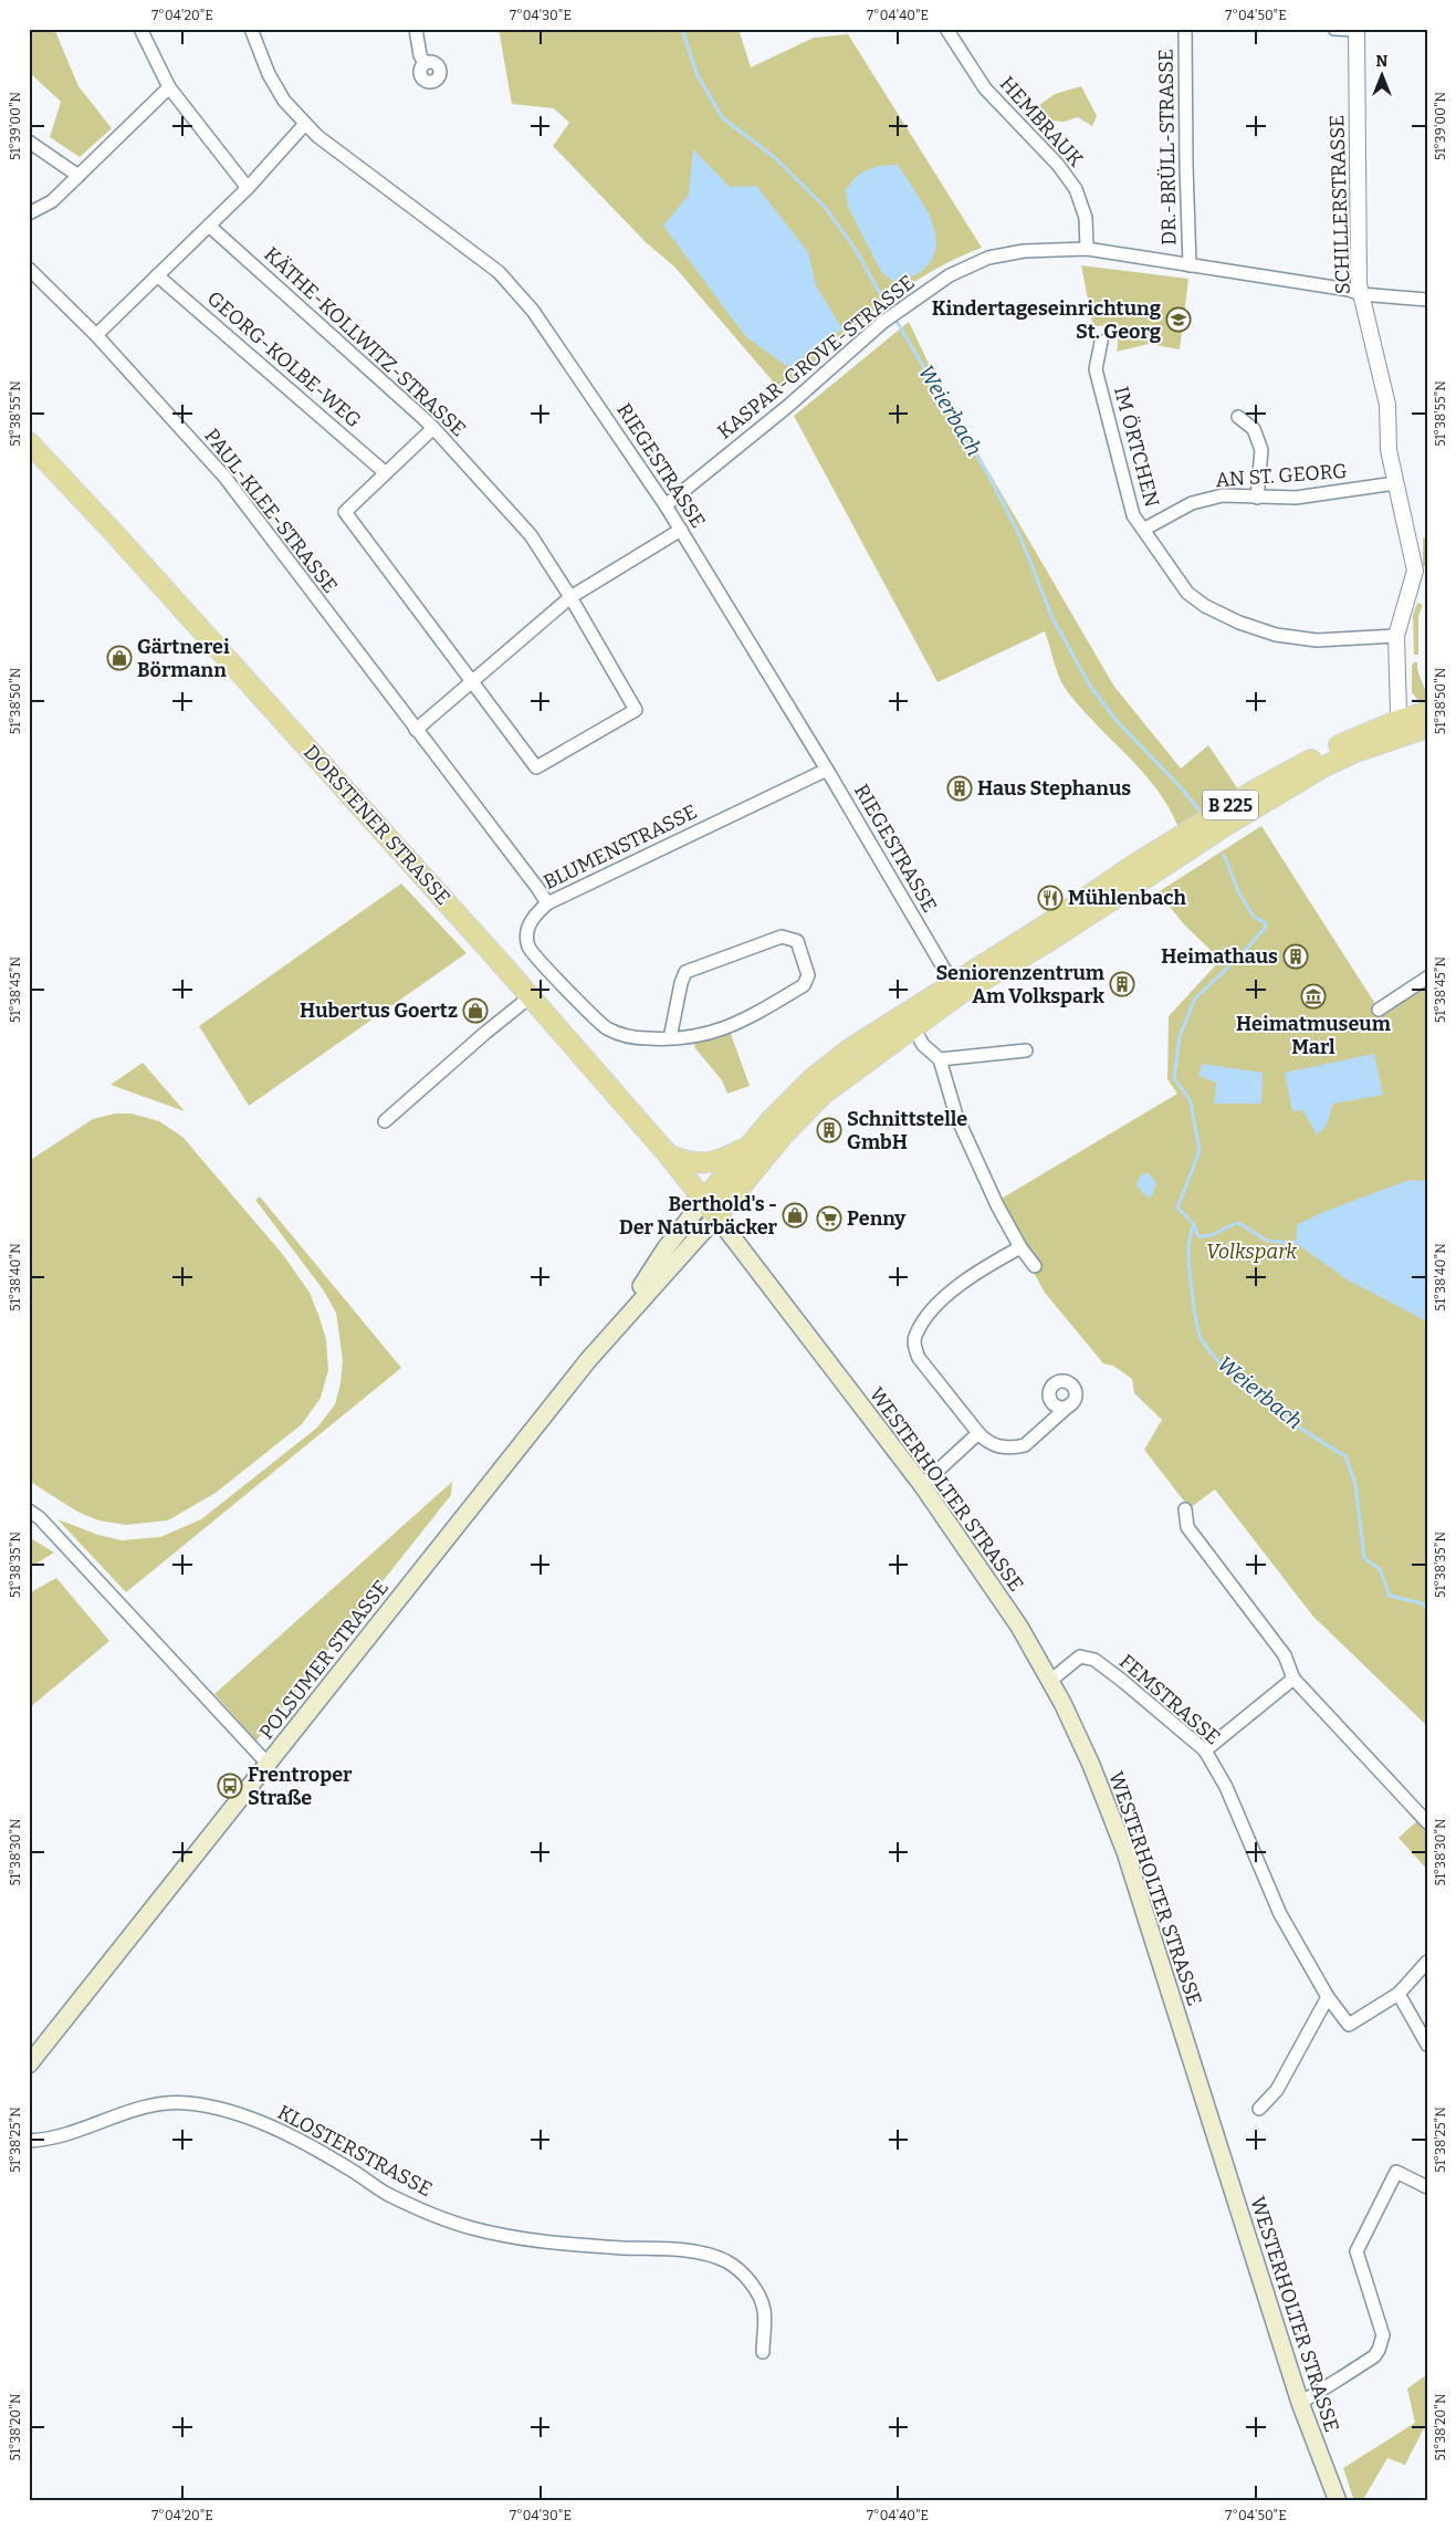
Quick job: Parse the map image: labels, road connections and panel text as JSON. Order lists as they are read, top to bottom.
{
  "streets": {
    "main road": [
      "B 225",
      "DORSTENER STRASSE",
      "WESTERHOLTER STRASSE",
      "POLSUMER STRASSE"
    ],
    "street": [
      "HEMBRAUK",
      "DR.-BRÜLL-STRASSE",
      "SCHILLERSTRASSE",
      "KÄTHE-KOLLWITZ-STRASSE",
      "KASPAR-GROVE-STRASSE",
      "GEORG-KOLBE-WEG",
      "IM ÖRTCHEN",
      "RIEGESTRASSE",
      "AN ST. GEORG",
      "PAUL-KLEE-STRASSE",
      "BLUMENSTRASSE",
      "FEMSTRASSE",
      "KLOSTERSTRASSE"
    ]
  },
  "crossings": [
    ["HEMBRAUK", "KASPAR-GROVE-STRASSE"],
    ["DR.-BRÜLL-STRASSE", "KASPAR-GROVE-STRASSE"],
    ["SCHILLERSTRASSE", "KASPAR-GROVE-STRASSE"],
    ["SCHILLERSTRASSE", "IM ÖRTCHEN"],
    ["SCHILLERSTRASSE", "AN ST. GEORG"],
    ["SCHILLERSTRASSE", "B 225"],
    ["KASPAR-GROVE-STRASSE", "RIEGESTRASSE"],
    ["IM ÖRTCHEN", "AN ST. GEORG"],
    ["RIEGESTRASSE", "B 225"],
    ["RIEGESTRASSE", "BLUMENSTRASSE"],
    ["PAUL-KLEE-STRASSE", "BLUMENSTRASSE"],
    ["B 225", "DORSTENER STRASSE"],
    ["B 225", "WESTERHOLTER STRASSE"],
    ["B 225", "POLSUMER STRASSE"],
    ["DORSTENER STRASSE", "WESTERHOLTER STRASSE"],
    ["DORSTENER STRASSE", "POLSUMER STRASSE"],
    ["WESTERHOLTER STRASSE", "POLSUMER STRASSE"],
    ["WESTERHOLTER STRASSE", "FEMSTRASSE"]
  ],
  "water": ["Weierbach"],
  "parks": ["Volkspark"],
  "places": {
    "school or university": ["Kindertageseinrichtung St. Georg"],
    "shop": ["Gärtnerei Börmann", "Hubertus Goertz", "Berthold's - Der Naturbäcker"],
    "building": [
      "Haus Stephanus",
      "Heimathaus",
      "Seniorenzentrum Am Volkspark",
      "Schnittstelle GmbH"
    ],
    "restaurant": ["Mühlenbach"],
    "museum": ["Heimatmuseum Marl"],
    "supermarket": ["Penny"],
    "bus stop": ["Frentroper Straße"]
  },
  "north": "top",
  "coordinates": [
    "7°04'20\"E",
    "7°04'30\"E",
    "7°04'40\"E",
    "7°04'50\"E",
    "51°39'00\"N",
    "51°38'55\"N",
    "51°38'50\"N",
    "51°38'45\"N",
    "51°38'40\"N",
    "51°38'35\"N",
    "51°38'30\"N",
    "51°38'25\"N",
    "51°38'20\"N"
  ]
}
